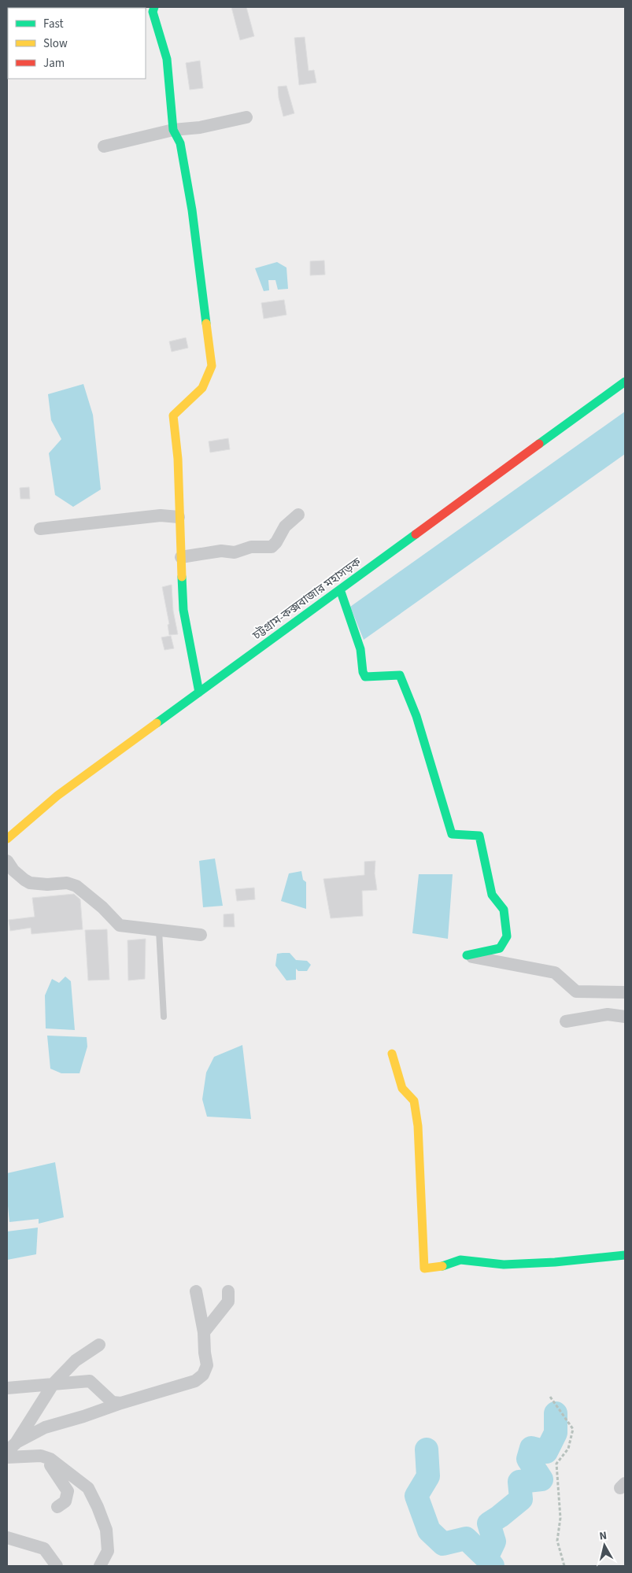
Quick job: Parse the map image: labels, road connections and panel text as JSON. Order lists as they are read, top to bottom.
{
  "streets": {
    "main road": ["চট্টগ্রাম-কক্সবাজার মহাসড়ক"]
  },
  "legend": ["Fast", "Slow", "Jam"],
  "north": "top"
}
